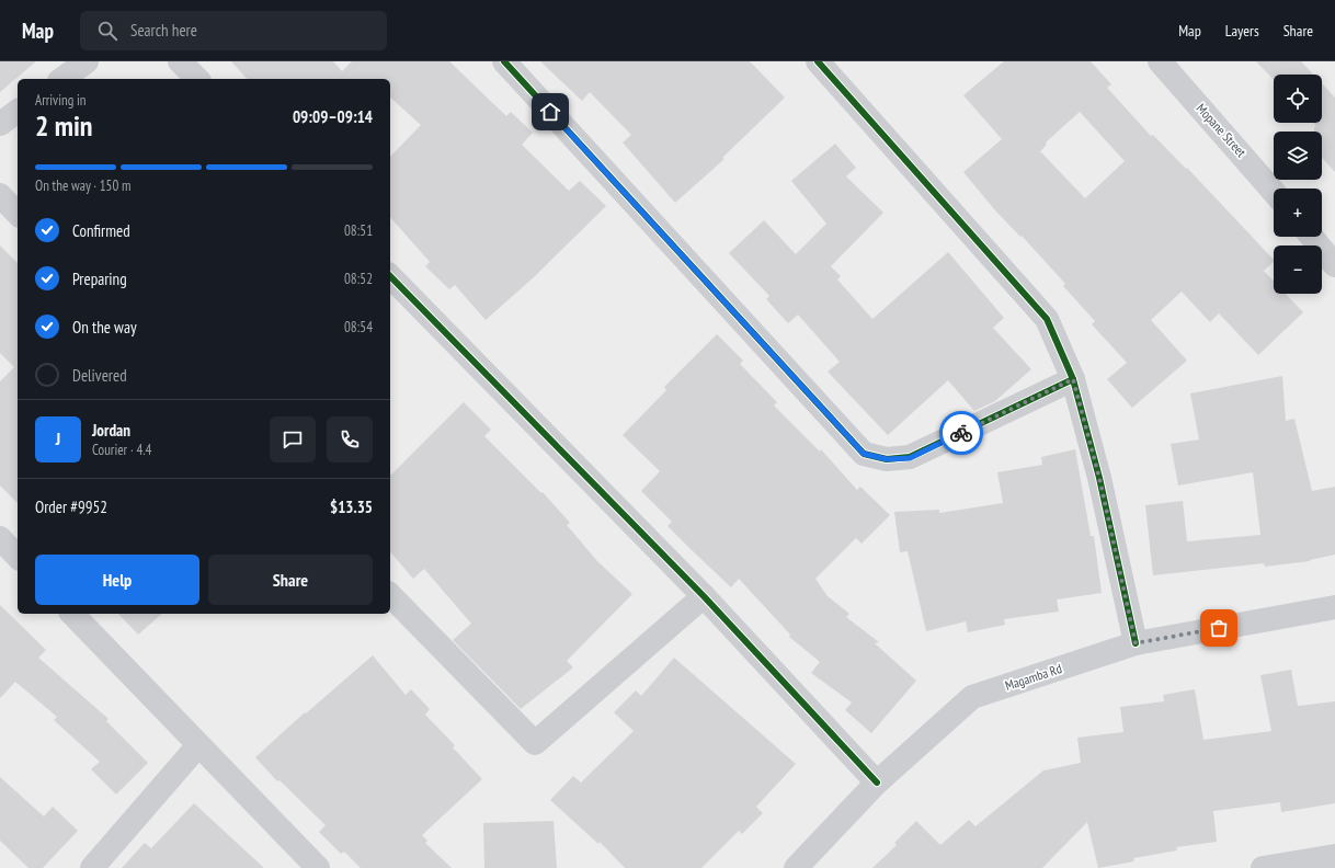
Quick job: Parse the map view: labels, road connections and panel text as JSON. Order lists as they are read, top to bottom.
{
  "streets": {
    "street": ["Mopane Street", "Magamba Rd"]
  },
  "page": {
    "header": "Map",
    "search": "Search here",
    "nav": ["Map", "Layers", "Share"],
    "map_buttons": ["+", "−"],
    "heading": ["2 min", "Arriving in", "09:09–09:14"],
    "panel": [
      "Jordan",
      "Courier · 4.4",
      "Order #9952",
      "$13.35"
    ],
    "bar": "On the way · 150 m",
    "list": [
      ["Confirmed", "08:51"],
      ["Preparing", "08:52"],
      ["On the way", "08:54"],
      "Delivered"
    ],
    "round": "J",
    "buttons": ["Help", "Share"]
  }
}
